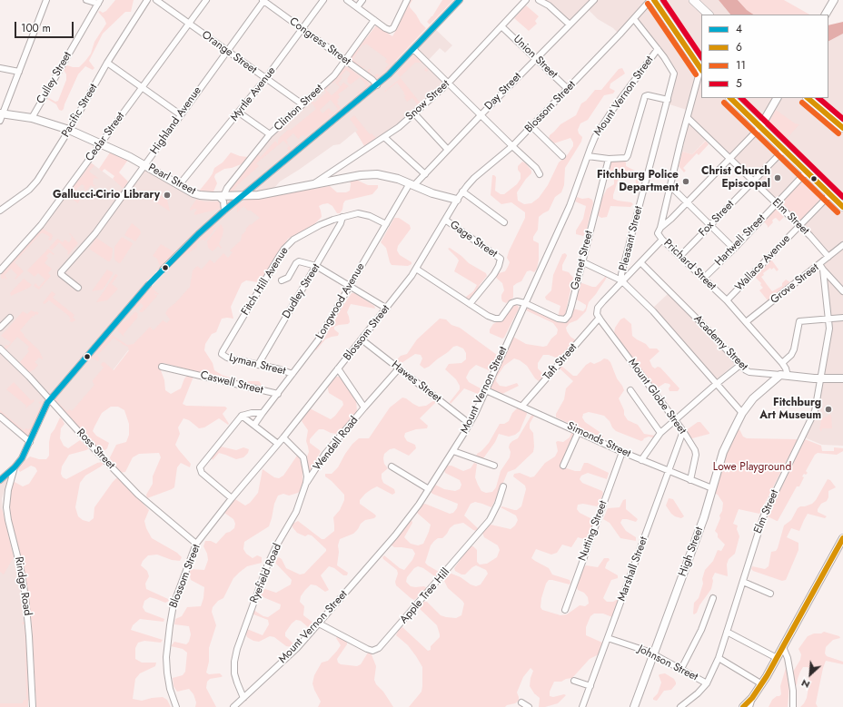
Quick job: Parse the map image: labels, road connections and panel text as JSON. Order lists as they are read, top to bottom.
{
  "streets": {
    "main road": ["Pearl Street", "Academy Street", "High Street"],
    "street": [
      "Congress Street",
      "Orange Street",
      "Union Street",
      "Culley Street",
      "Day Street",
      "Myrtle Avenue",
      "Mount Vernon Street",
      "Snow Street",
      "Blossom Street",
      "Clinton Street",
      "Pacific Street",
      "Highland Avenue",
      "Cedar Street",
      "Elm Street",
      "Fox Street",
      "Pleasant Street",
      "Gage Street",
      "Hartwell Street",
      "Garnet Street",
      "Wallace Avenue",
      "Prichard Street",
      "Fitch Hill Avenue",
      "Grove Street",
      "Dudley Street",
      "Longwood Avenue",
      "Taft Street",
      "Lyman Street",
      "Hawes Street",
      "Caswell Street",
      "Mount Globe Street",
      "Simonds Street",
      "Wendell Road",
      "Ross Street",
      "Nutting Street",
      "Marshall Street",
      "Ryefield Road",
      "Rindge Road",
      "Apple Tree Hill",
      "Johnson Street"
    ]
  },
  "crossings": [
    ["Congress Street", "Myrtle Avenue"],
    ["Congress Street", "Clinton Street"],
    ["Congress Street", "Highland Avenue"],
    ["Orange Street", "Myrtle Avenue"],
    ["Orange Street", "Clinton Street"],
    ["Orange Street", "Highland Avenue"],
    ["Orange Street", "Cedar Street"],
    ["Union Street", "Day Street"],
    ["Union Street", "Snow Street"],
    ["Union Street", "Blossom Street"],
    ["Culley Street", "Pearl Street"],
    ["Day Street", "Pearl Street"],
    ["Day Street", "Longwood Avenue"],
    ["Myrtle Avenue", "Pearl Street"],
    ["Mount Vernon Street", "Pleasant Street"],
    ["Mount Vernon Street", "Garnet Street"],
    ["Mount Vernon Street", "Hawes Street"],
    ["Mount Vernon Street", "Simonds Street"],
    ["Mount Vernon Street", "Ryefield Road"],
    ["Mount Vernon Street", "Apple Tree Hill"],
    ["Snow Street", "Pearl Street"],
    ["Blossom Street", "Pearl Street"],
    ["Blossom Street", "Pleasant Street"],
    ["Blossom Street", "Gage Street"],
    ["Blossom Street", "Hawes Street"],
    ["Blossom Street", "Wendell Road"],
    ["Blossom Street", "Ross Street"],
    ["Blossom Street", "Ryefield Road"],
    ["Clinton Street", "Pearl Street"],
    ["Pacific Street", "Pearl Street"],
    ["Highland Avenue", "Pearl Street"],
    ["Cedar Street", "Pearl Street"],
    ["Pearl Street", "Longwood Avenue"],
    ["Elm Street", "Fox Street"],
    ["Elm Street", "Hartwell Street"],
    ["Elm Street", "Wallace Avenue"],
    ["Elm Street", "Prichard Street"],
    ["Elm Street", "Grove Street"],
    ["Elm Street", "Academy Street"],
    ["Elm Street", "Johnson Street"],
    ["Fox Street", "Prichard Street"],
    ["Pleasant Street", "High Street"],
    ["Hartwell Street", "Prichard Street"],
    ["Wallace Avenue", "Prichard Street"],
    ["Prichard Street", "Grove Street"],
    ["Prichard Street", "Academy Street"],
    ["Prichard Street", "High Street"],
    ["Fitch Hill Avenue", "Dudley Street"],
    ["Fitch Hill Avenue", "Longwood Avenue"],
    ["Fitch Hill Avenue", "Lyman Street"],
    ["Dudley Street", "Lyman Street"],
    ["Longwood Avenue", "Lyman Street"],
    ["Longwood Avenue", "Caswell Street"],
    ["Academy Street", "High Street"],
    ["Taft Street", "Mount Globe Street"],
    ["Taft Street", "Simonds Street"],
    ["Mount Globe Street", "Simonds Street"],
    ["Mount Globe Street", "Marshall Street"],
    ["Simonds Street", "Nutting Street"],
    ["Simonds Street", "High Street"],
    ["Simonds Street", "Marshall Street"],
    ["Wendell Road", "Ryefield Road"],
    ["High Street", "Johnson Street"],
    ["Marshall Street", "Johnson Street"]
  ],
  "parks": ["Lowe Playground"],
  "places": [
    "Christ Church Episcopal",
    "Fitchburg Police Department",
    "Gallucci-Cirio Library",
    "Fitchburg Art Museum"
  ],
  "lines": [
    "transit line 4",
    "transit line 6",
    "transit line 5",
    "transit line 11"
  ],
  "legend": [
    "4",
    "6",
    "11",
    "5"
  ],
  "scale_bar": "100 m",
  "north": "bottom left"
}
